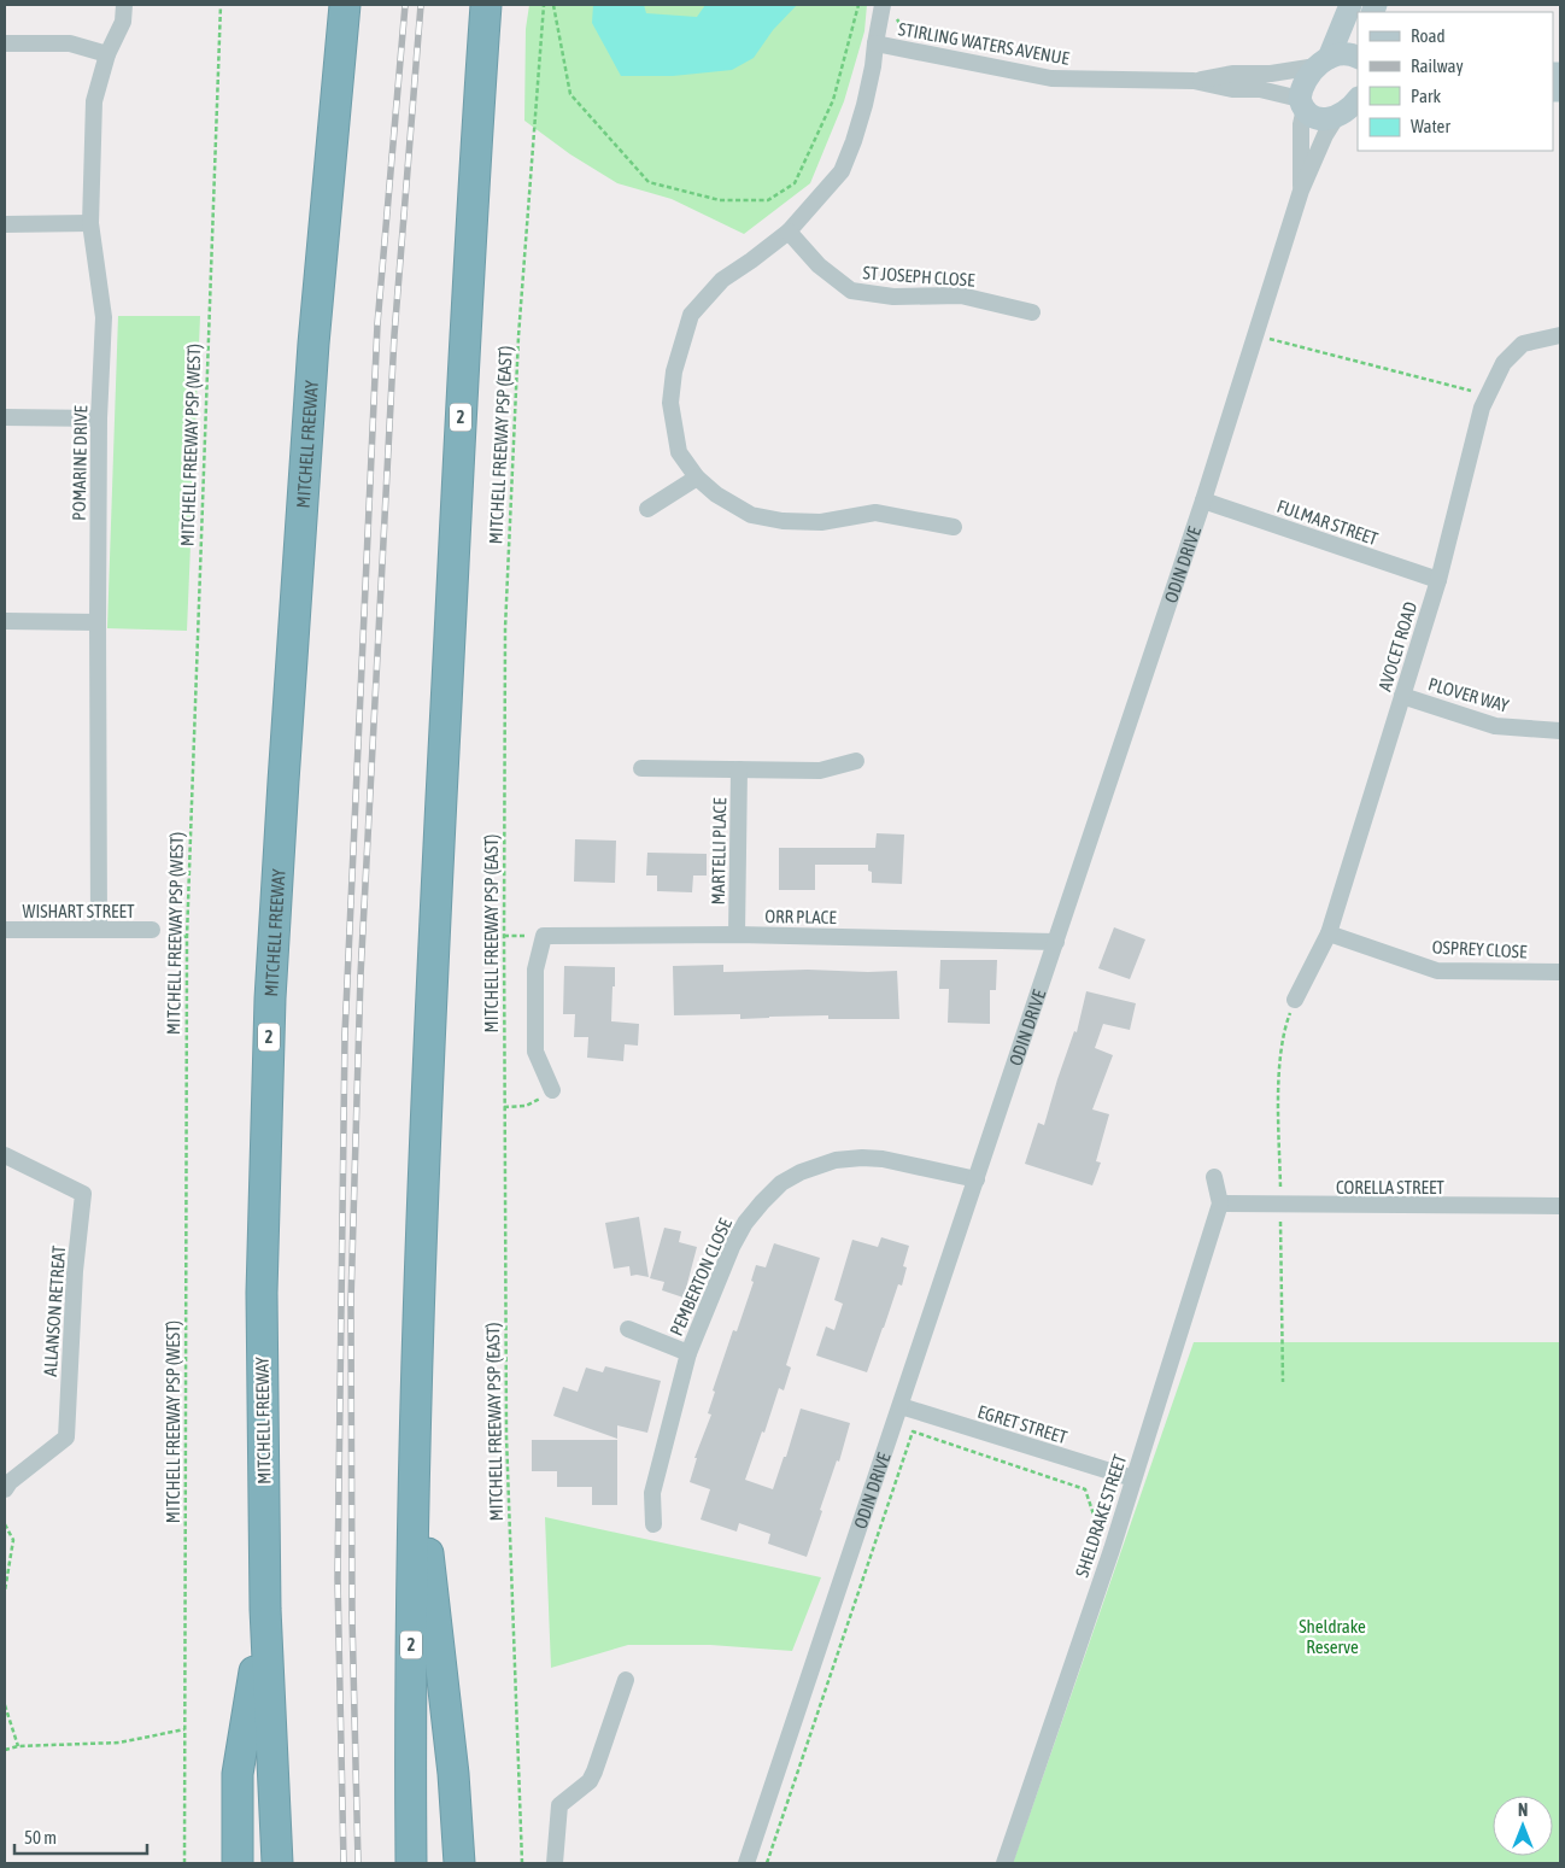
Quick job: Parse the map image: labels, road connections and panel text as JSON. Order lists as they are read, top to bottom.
{
  "streets": {
    "highway": ["2", "MITCHELL FREEWAY"],
    "main road": ["ODIN DRIVE"],
    "street": [
      "STIRLING WATERS AVENUE",
      "ST JOSEPH CLOSE",
      "POMARINE DRIVE",
      "FULMAR STREET",
      "AVOCET ROAD",
      "PLOVER WAY",
      "MARTELLI PLACE",
      "WISHART STREET",
      "ORR PLACE",
      "OSPREY CLOSE",
      "CORELLA STREET",
      "PEMBERTON CLOSE",
      "ALLANSON RETREAT",
      "EGRET STREET",
      "SHELDRAKE STREET"
    ],
    "path": ["MITCHELL FREEWAY PSP (WEST)", "MITCHELL FREEWAY PSP (EAST)"]
  },
  "crossings": [
    ["STIRLING WATERS AVENUE", "ODIN DRIVE"],
    ["POMARINE DRIVE", "WISHART STREET"],
    ["FULMAR STREET", "ODIN DRIVE"],
    ["FULMAR STREET", "AVOCET ROAD"],
    ["ODIN DRIVE", "ORR PLACE"],
    ["ODIN DRIVE", "PEMBERTON CLOSE"],
    ["ODIN DRIVE", "EGRET STREET"],
    ["AVOCET ROAD", "PLOVER WAY"],
    ["AVOCET ROAD", "OSPREY CLOSE"],
    ["MARTELLI PLACE", "ORR PLACE"],
    ["CORELLA STREET", "SHELDRAKE STREET"],
    ["EGRET STREET", "SHELDRAKE STREET"]
  ],
  "parks": ["Sheldrake Reserve"],
  "legend": [
    "Road",
    "Railway",
    "Park",
    "Water"
  ],
  "scale_bar": "50 m",
  "north": "top"
}
